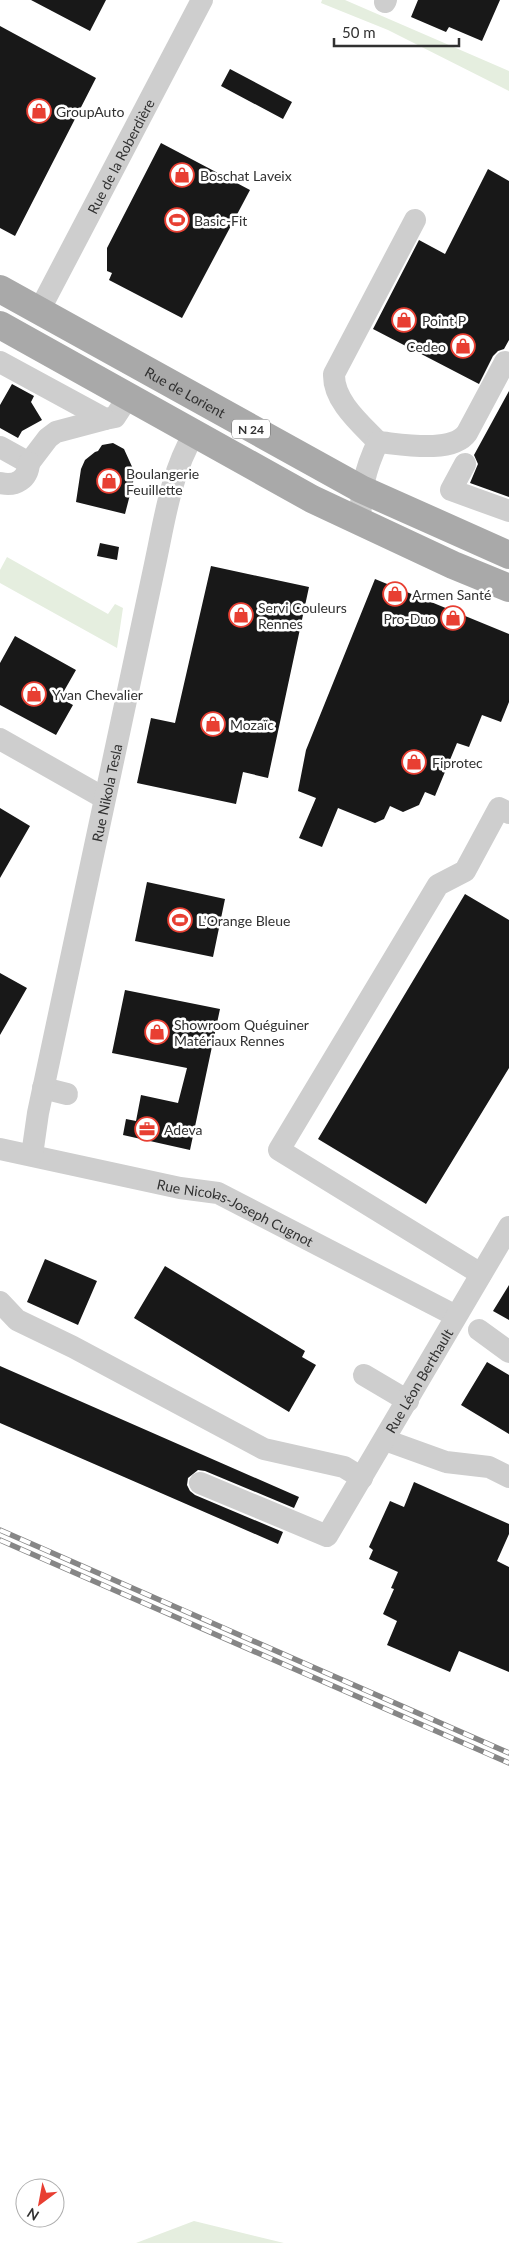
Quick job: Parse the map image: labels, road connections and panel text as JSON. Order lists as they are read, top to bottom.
{
  "streets": {
    "main road": ["Rue de Lorient", "N 24"],
    "street": [
      "Rue de la Roberdière",
      "Rue Nikola Tesla",
      "Rue Nicolas-Joseph Cugnot",
      "Rue Léon Berthault"
    ]
  },
  "crossings": [
    ["Rue de la Roberdière", "Rue de Lorient"],
    ["N 24", "Rue Nikola Tesla"],
    ["Rue Nikola Tesla", "Rue Nicolas-Joseph Cugnot"],
    ["Rue Nicolas-Joseph Cugnot", "Rue Léon Berthault"]
  ],
  "places": {
    "shop": [
      "GroupAuto",
      "Boschat Laveix",
      "Point P",
      "Cedeo",
      "Boulangerie Feuillette",
      "Armen Santé",
      "Servi Couleurs Rennes",
      "Pro-Duo",
      "Yvan Chevalier",
      "Mozaïc",
      "Fiprotec",
      "Showroom Quéguiner Matériaux Rennes"
    ],
    "sports": ["Basic-Fit", "L'Orange Bleue"],
    "office": ["Adeva"]
  },
  "scale_bar": "50 m",
  "north": "bottom left"
}
